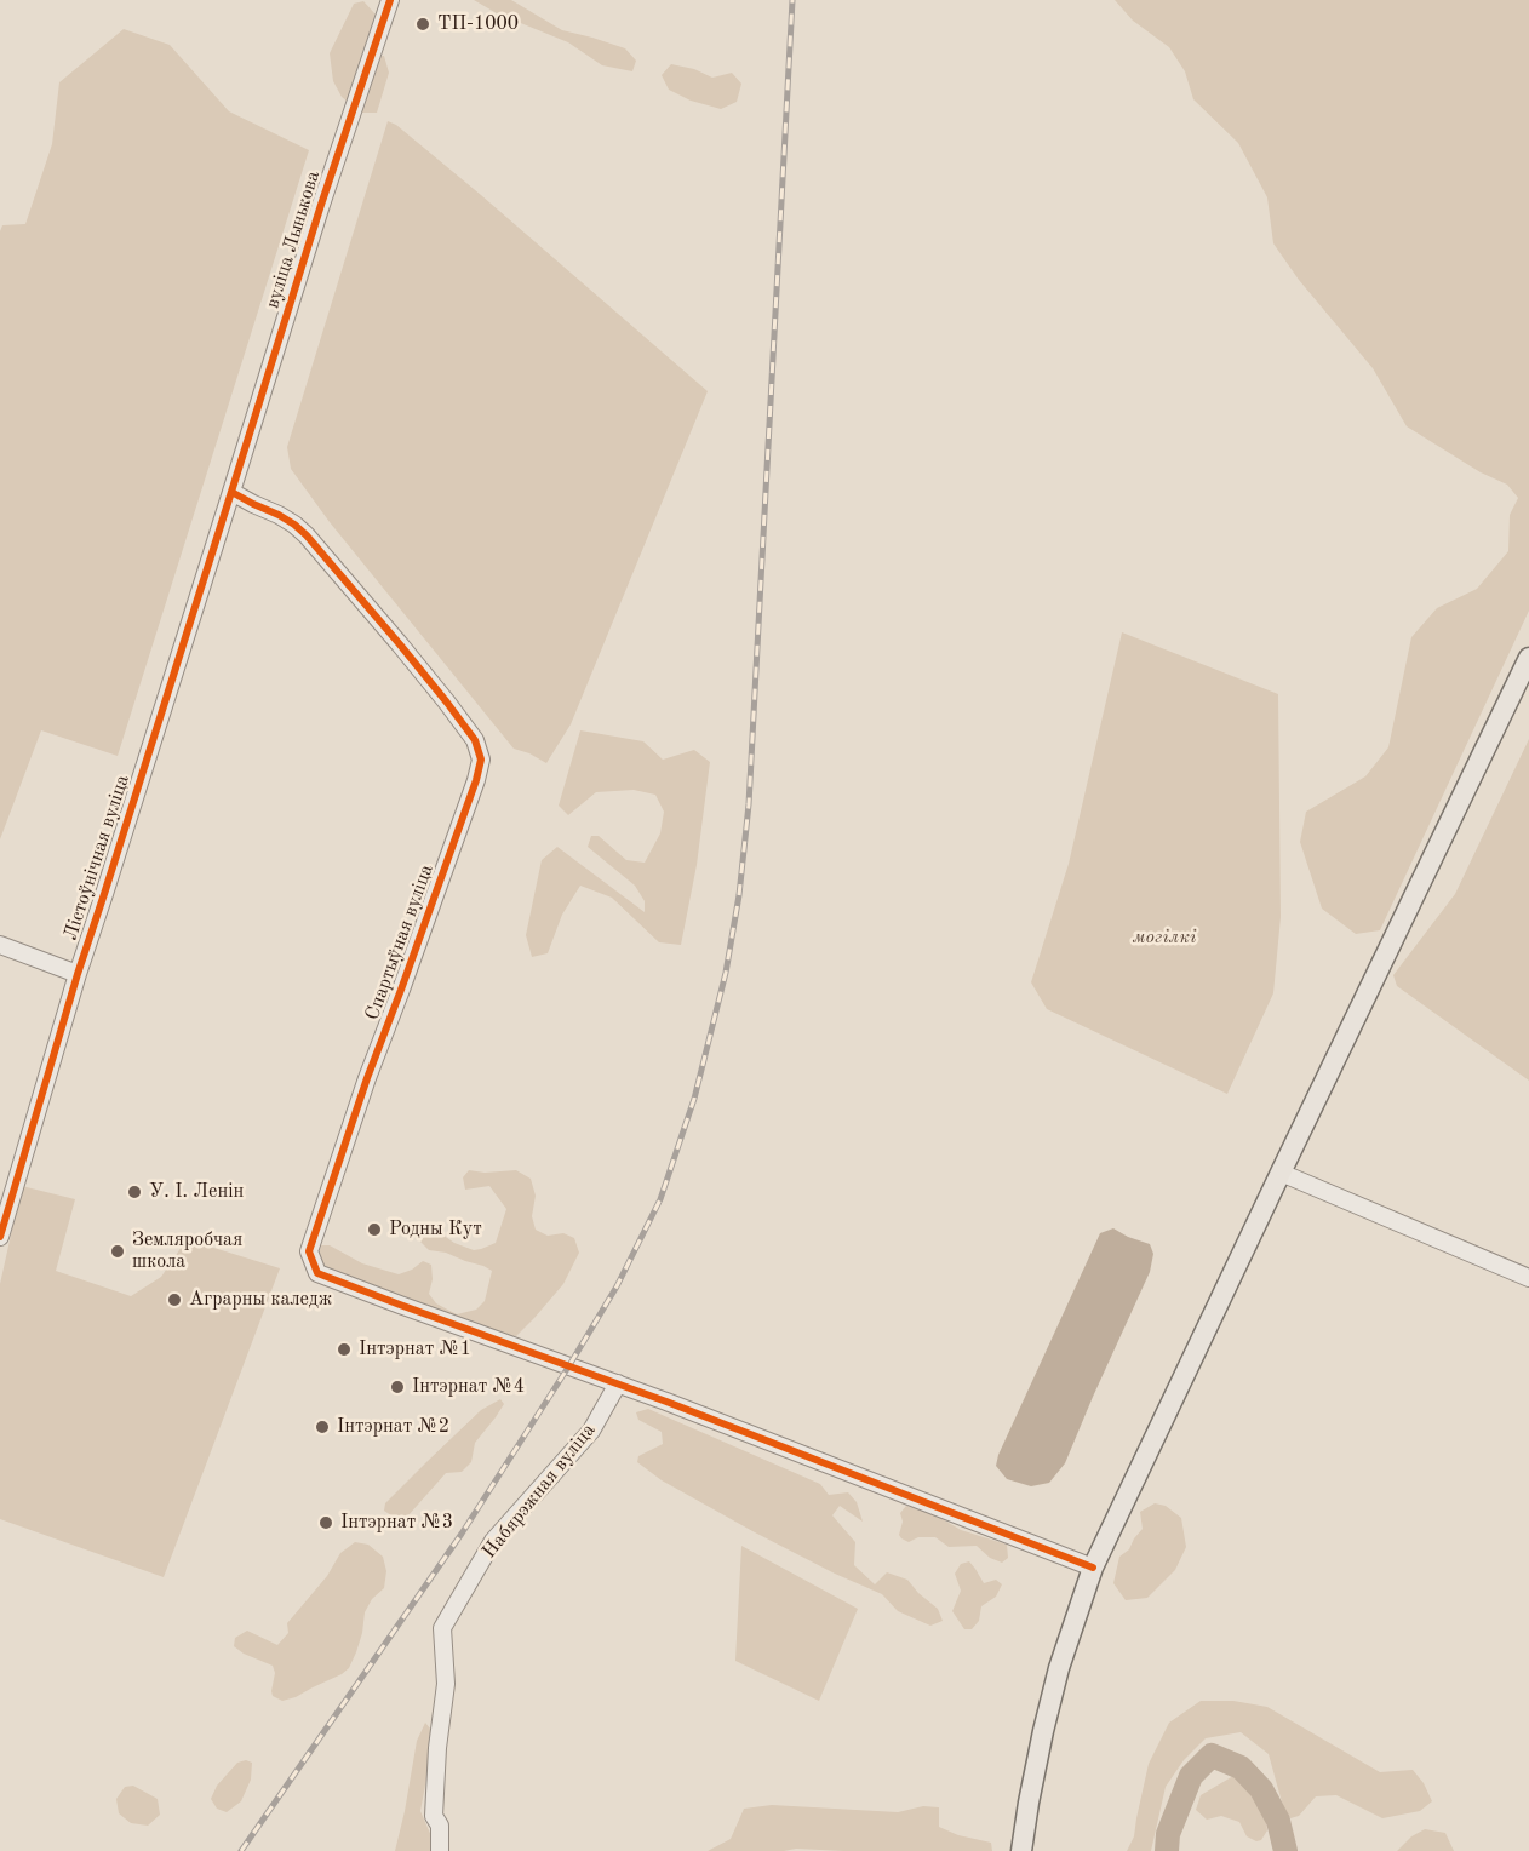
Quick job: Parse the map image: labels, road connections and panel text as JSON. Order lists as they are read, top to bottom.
{
  "streets": {
    "street": [
      "вуліца Лынькова",
      "Лістоўнічная вуліца",
      "Спартыўная вуліца",
      "Набярэжная вуліца"
    ]
  },
  "crossings": [
    ["вуліца Лынькова", "Лістоўнічная вуліца"],
    ["вуліца Лынькова", "Спартыўная вуліца"],
    ["Лістоўнічная вуліца", "Спартыўная вуліца"],
    ["Спартыўная вуліца", "Набярэжная вуліца"]
  ],
  "parks": ["могілкі"],
  "places": [
    "ТП-1000",
    "У. І. Ленін",
    "Родны Кут",
    "Земляробчая школа",
    "Аграрны каледж",
    "Інтэрнат №1",
    "Інтэрнат №4",
    "Інтэрнат №2",
    "Інтэрнат №3"
  ]
}
